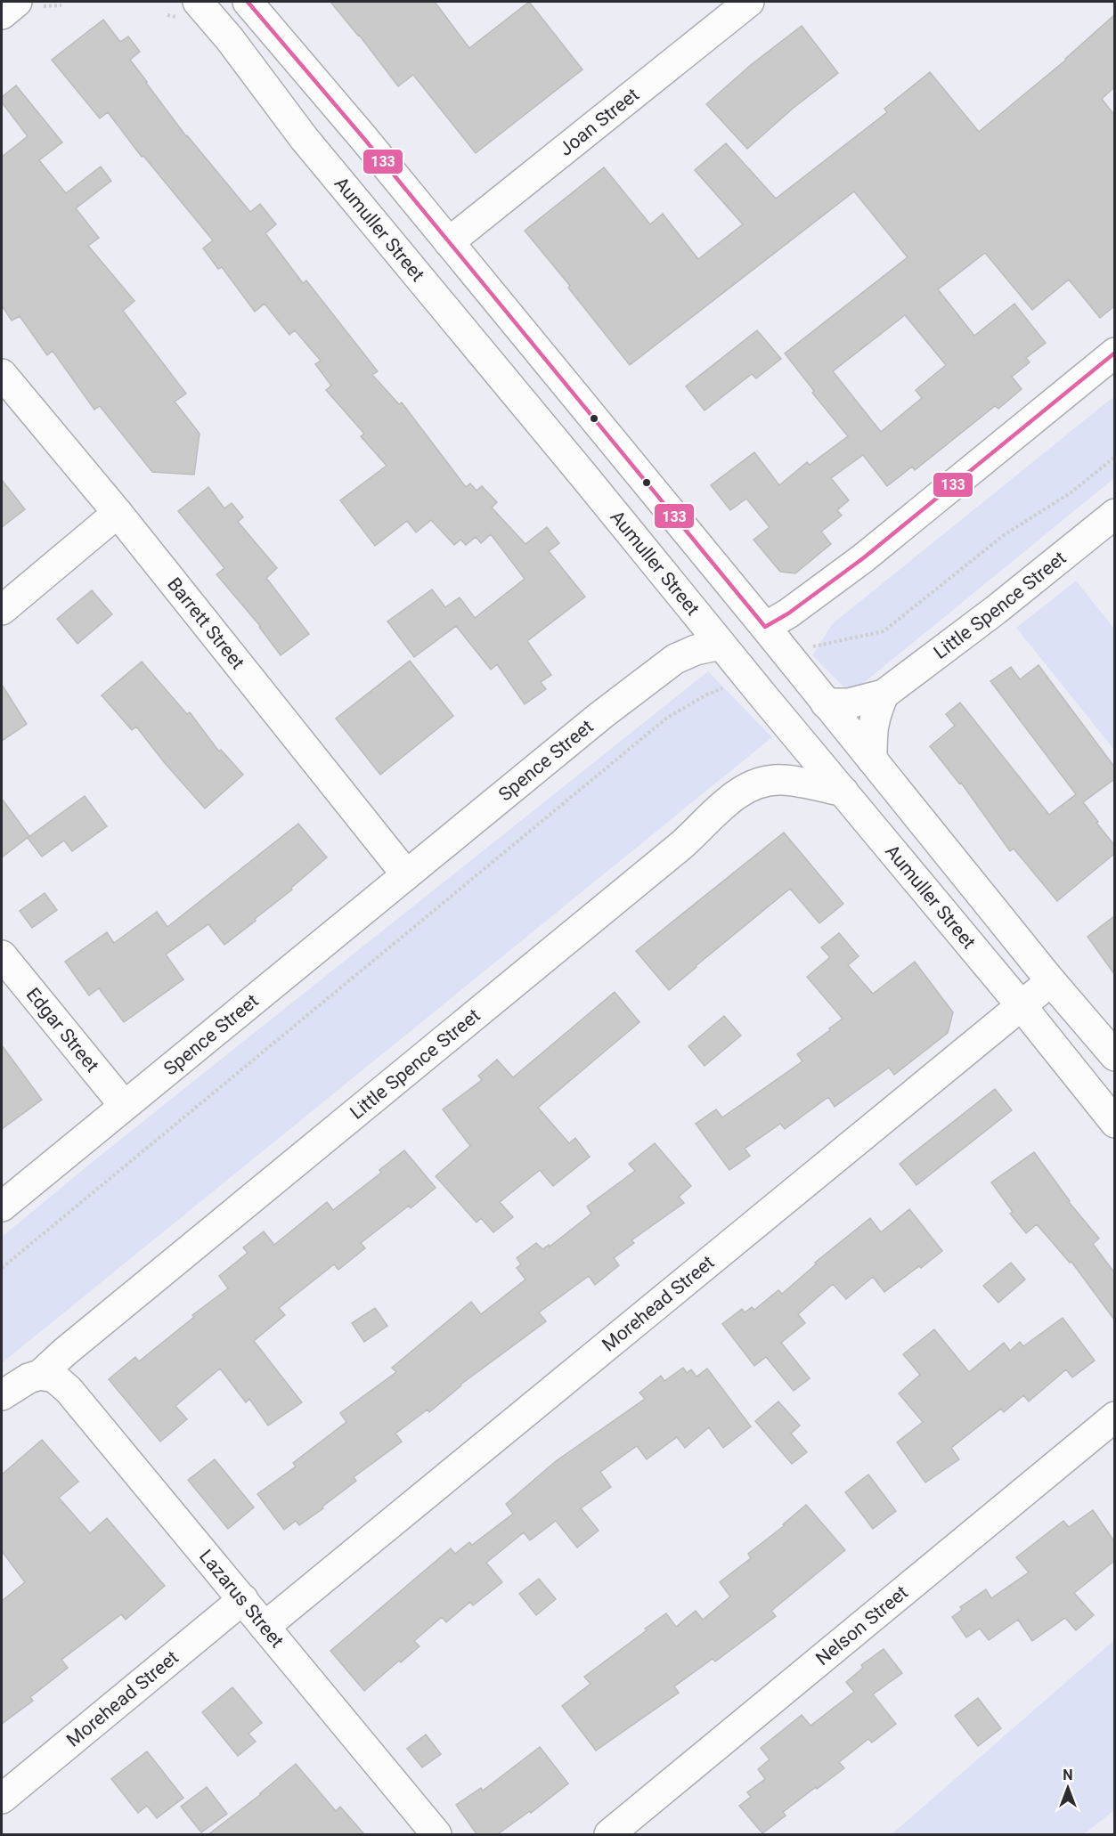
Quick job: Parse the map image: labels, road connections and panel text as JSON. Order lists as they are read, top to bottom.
{
  "streets": {
    "street": [
      "Joan Street",
      "Aumuller Street",
      "Little Spence Street",
      "Barrett Street",
      "Spence Street",
      "Edgar Street",
      "Morehead Street",
      "Lazarus Street",
      "Nelson Street"
    ]
  },
  "crossings": [
    ["Aumuller Street", "Little Spence Street"],
    ["Aumuller Street", "Spence Street"],
    ["Aumuller Street", "Morehead Street"],
    ["Little Spence Street", "Lazarus Street"],
    ["Barrett Street", "Spence Street"],
    ["Spence Street", "Edgar Street"],
    ["Morehead Street", "Lazarus Street"]
  ],
  "lines": ["transit line 133"],
  "north": "top"
}
